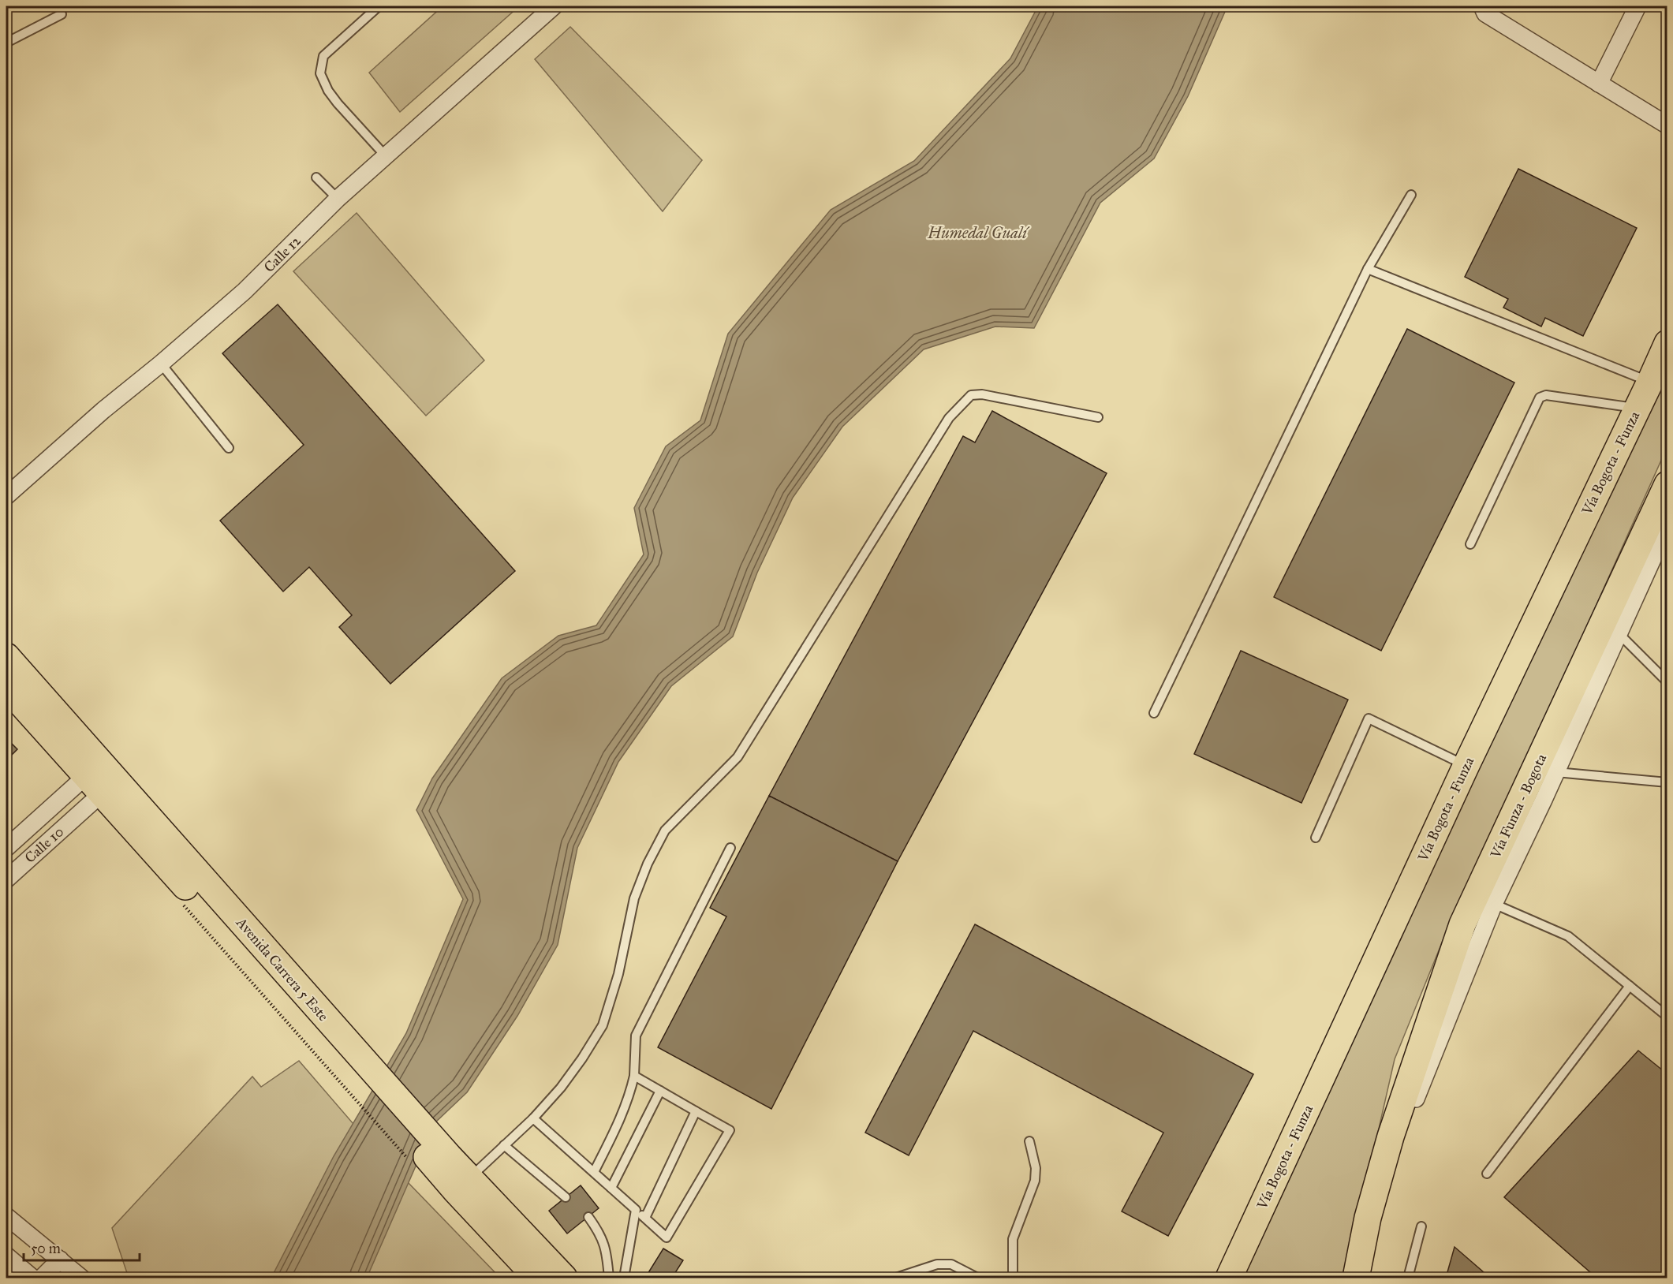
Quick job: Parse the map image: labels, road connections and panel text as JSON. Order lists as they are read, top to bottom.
{
  "streets": {
    "main road": ["Vía Bogota - Funza", "Vía Funza - Bogota", "Avenida Carrera 5 Este"],
    "street": ["Calle 12", "Calle 10"]
  },
  "crossings": [
    ["Calle 10", "Avenida Carrera 5 Este"]
  ],
  "water": ["Humedal Gualí"],
  "scale_bar": "50 m"
}
